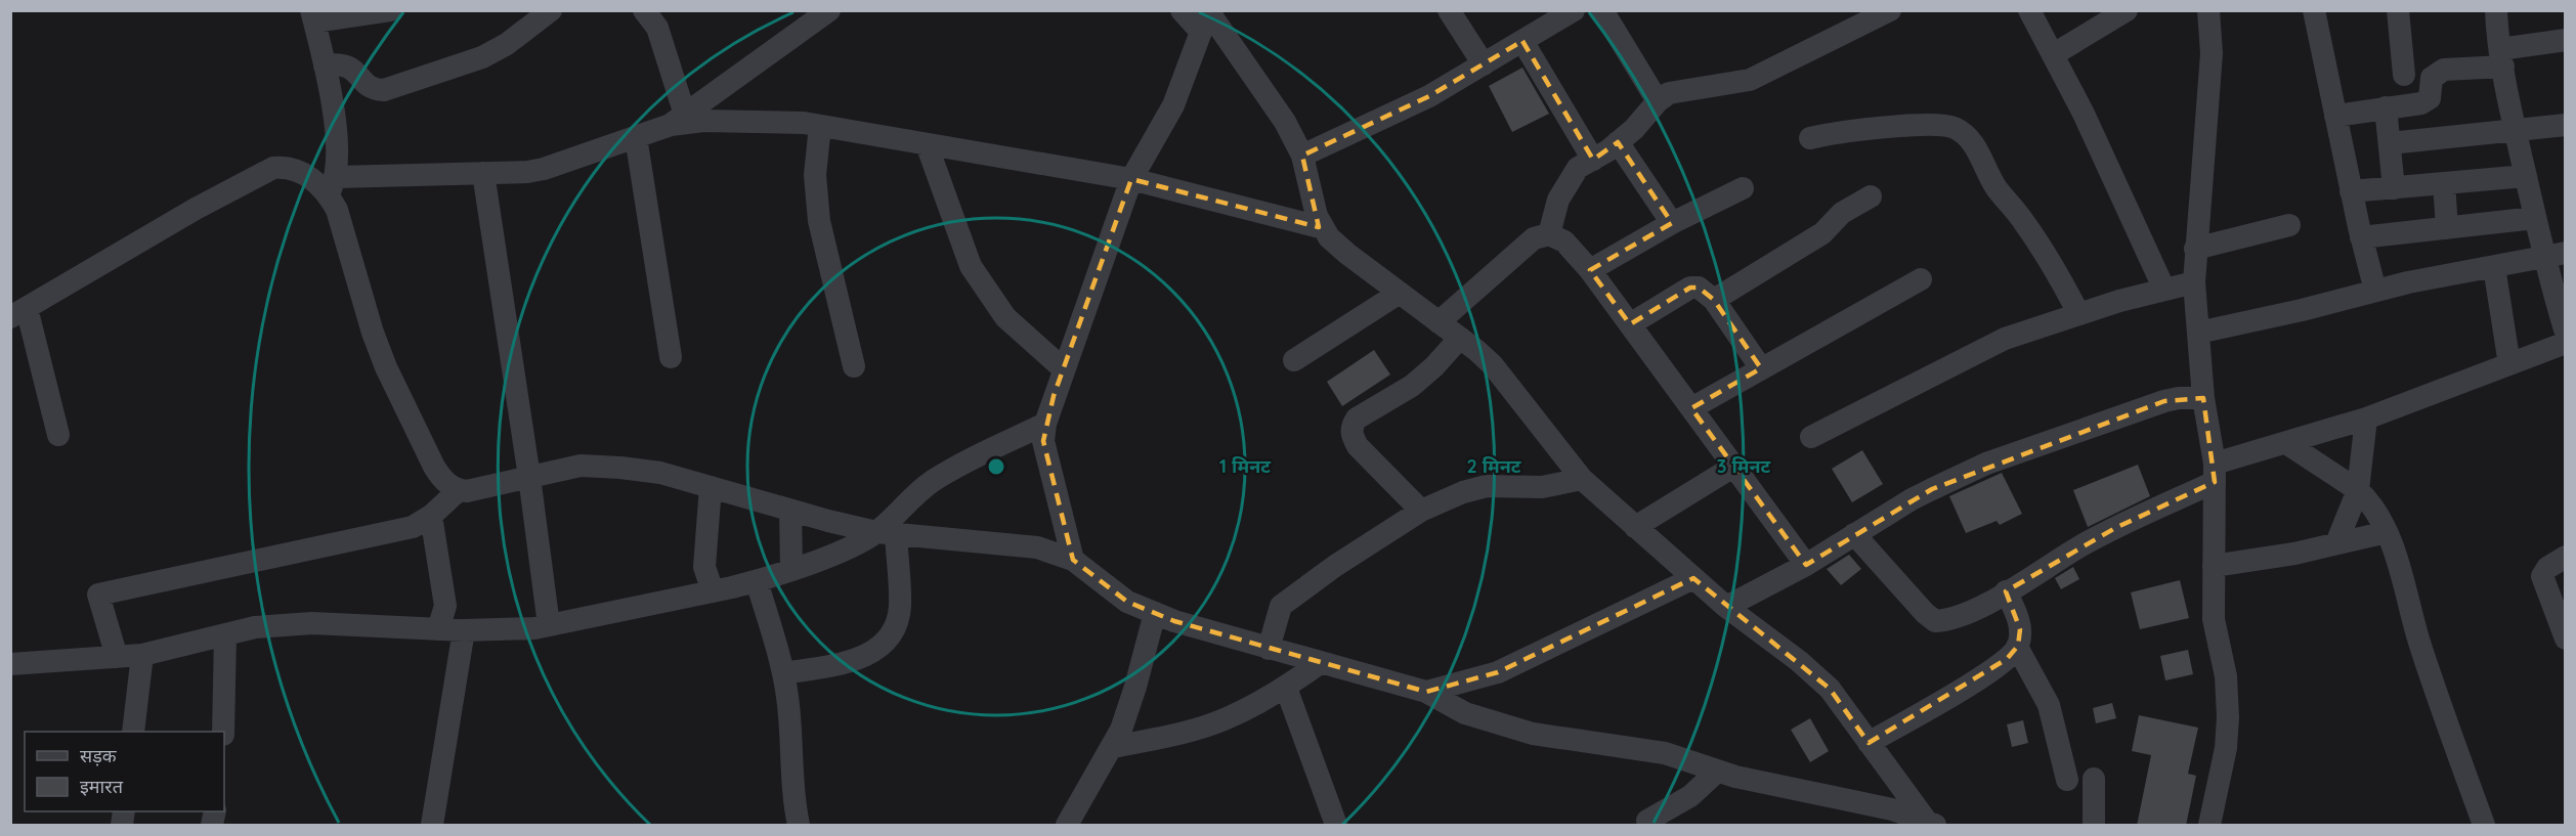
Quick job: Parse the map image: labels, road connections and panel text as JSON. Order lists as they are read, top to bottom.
{
  "legend": ["सड़क", "इमारत"],
  "rings": ["1 मिनट", "2 मिनट", "3 मिनट"]
}
